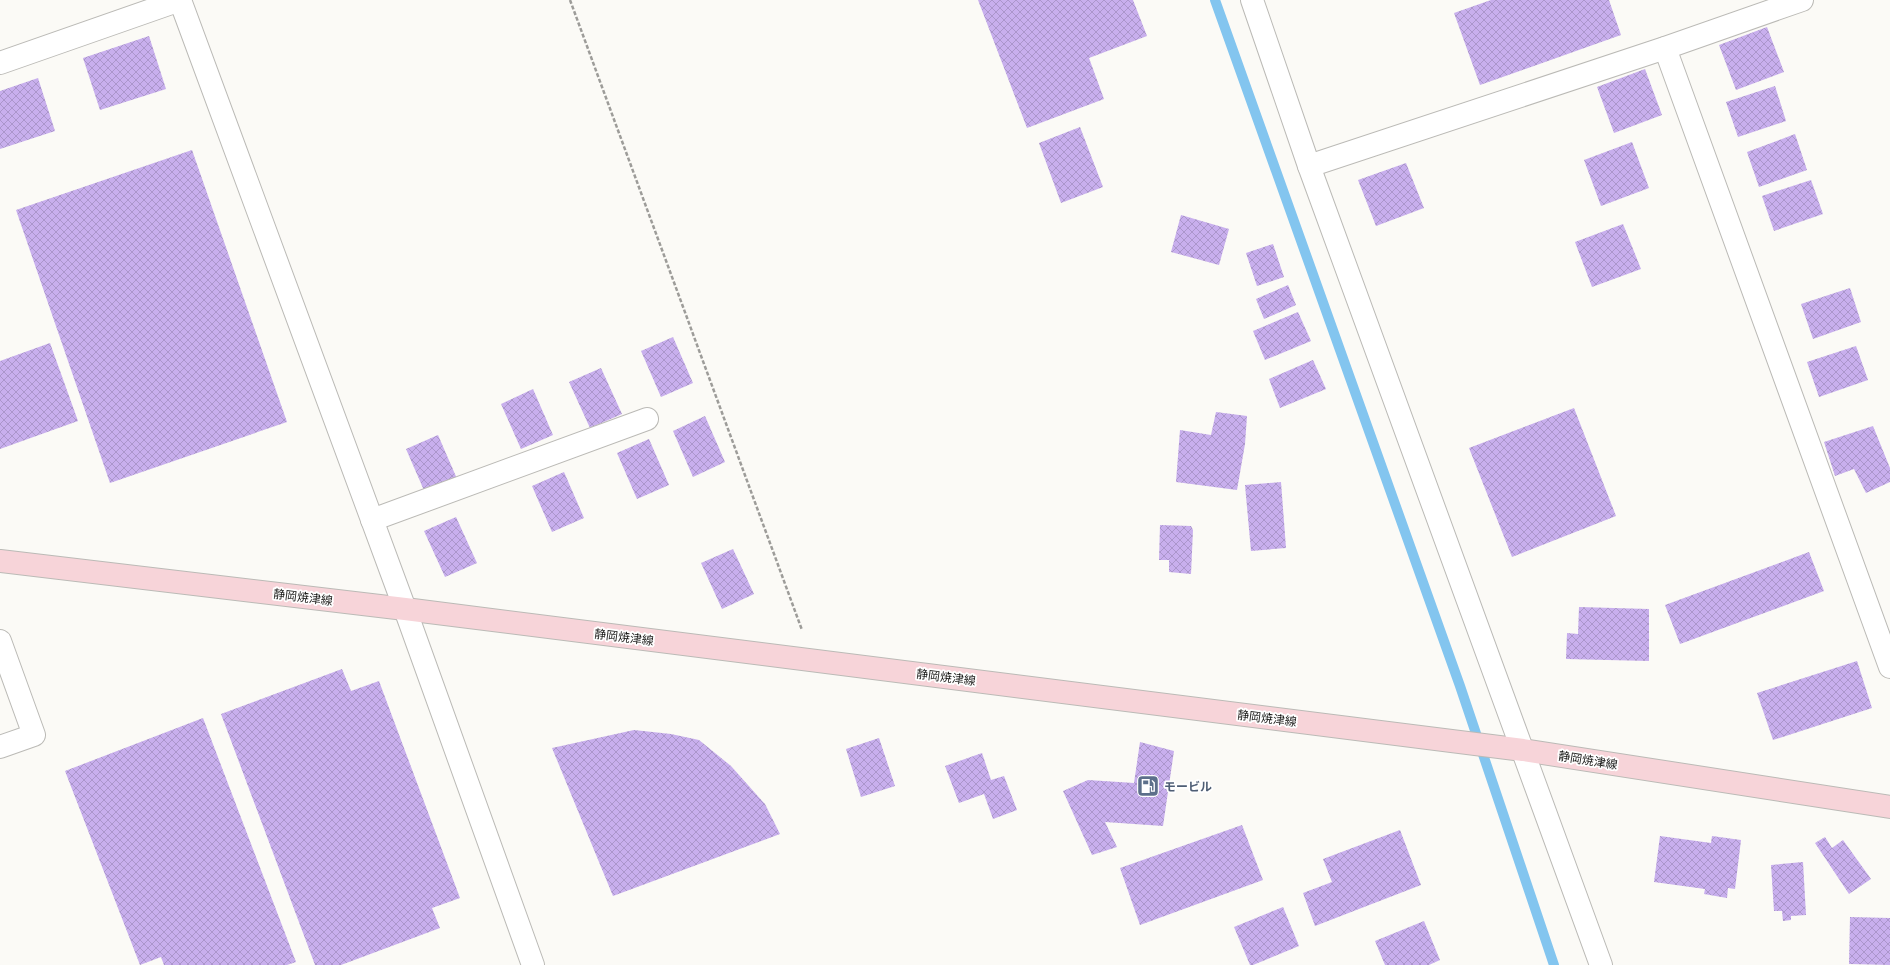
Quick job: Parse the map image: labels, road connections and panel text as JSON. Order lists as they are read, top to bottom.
{
  "streets": {
    "main road": ["静岡焼津線"]
  },
  "places": {
    "fuel station": ["モービル"]
  }
}
